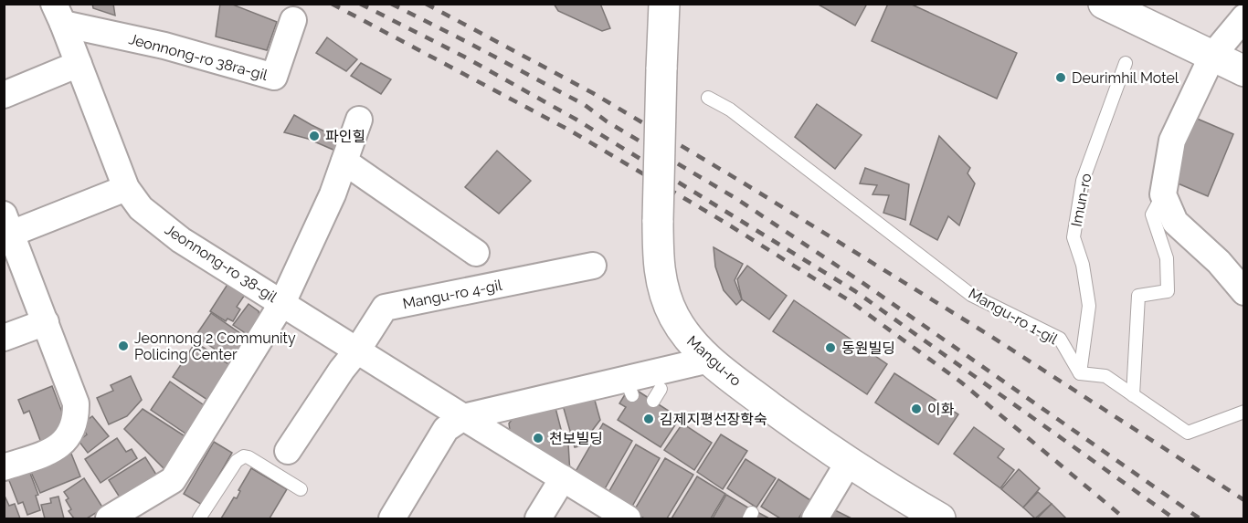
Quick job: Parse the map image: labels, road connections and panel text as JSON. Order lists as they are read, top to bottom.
{
  "streets": {
    "main road": ["Mangu-ro"],
    "street": ["Jeonnong-ro 38ra-gil", "Jeonnong-ro 38-gil", "Mangu-ro 4-gil"],
    "lane": ["Imun-ro", "Mangu-ro 1-gil"]
  },
  "crossings": [
    ["Jeonnong-ro 38ra-gil", "Jeonnong-ro 38-gil"],
    ["Imun-ro", "Mangu-ro 1-gil"],
    ["Jeonnong-ro 38-gil", "Mangu-ro 4-gil"]
  ],
  "places": [
    "Deurimhil Motel",
    "파인힐",
    "Jeonnong 2 Community Policing Center",
    "동원빌딩",
    "이화",
    "김제지평선장학숙",
    "천보빌딩"
  ]
}
